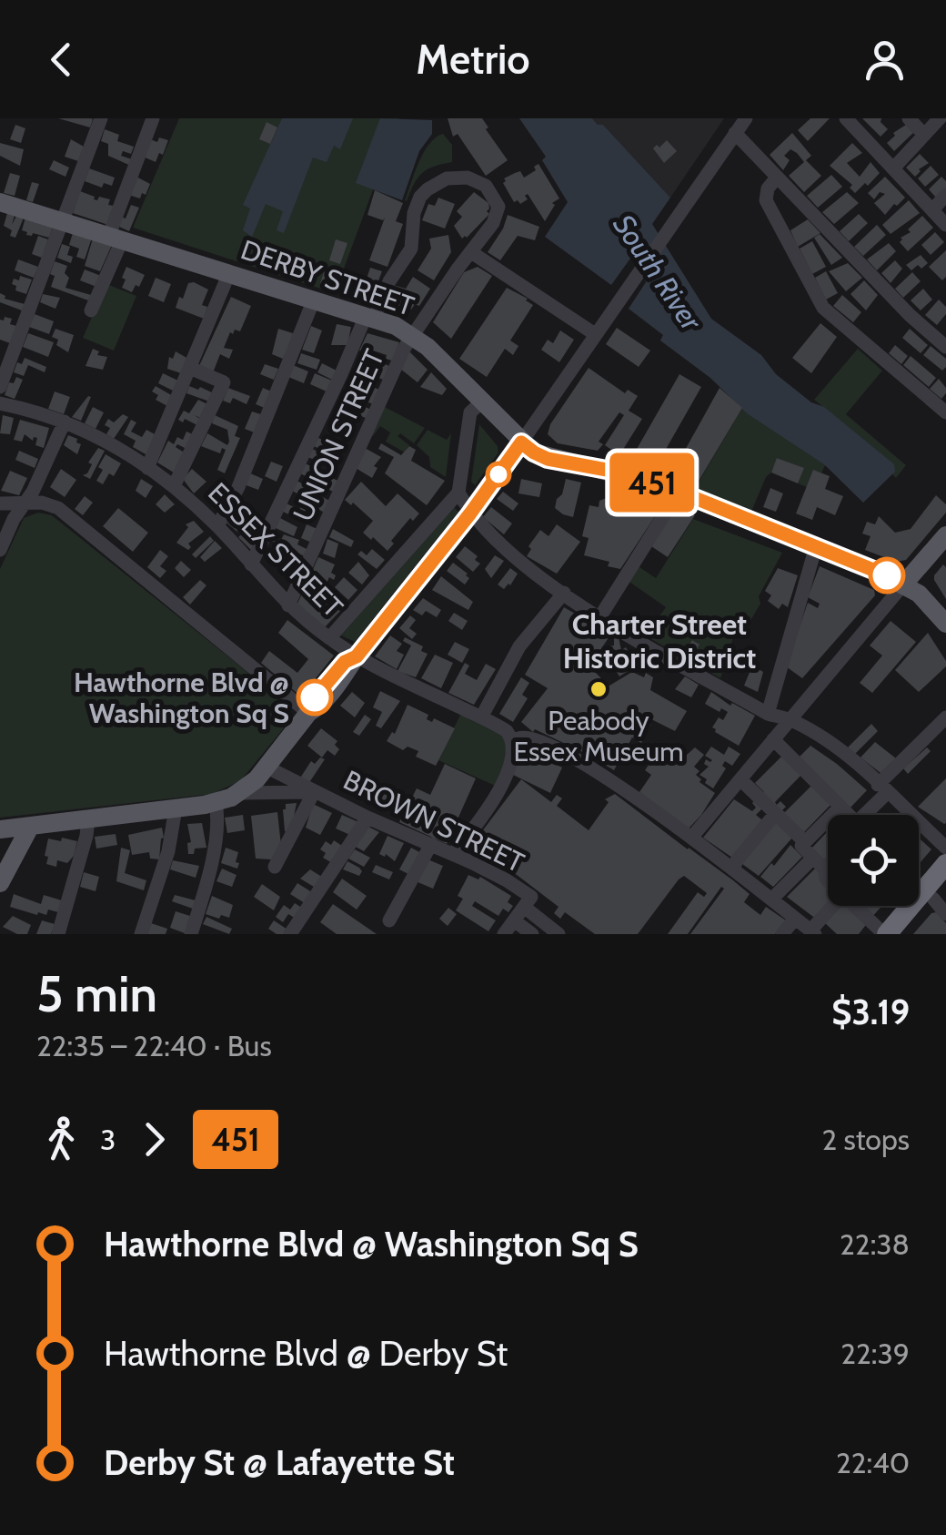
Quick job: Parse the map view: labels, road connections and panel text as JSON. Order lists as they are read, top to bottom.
{
  "streets": {
    "main road": ["DERBY STREET"],
    "street": ["UNION STREET", "ESSEX STREET", "BROWN STREET"]
  },
  "crossings": [
    ["DERBY STREET", "UNION STREET"],
    ["UNION STREET", "ESSEX STREET"]
  ],
  "districts": ["Charter Street Historic District"],
  "water": ["South River"],
  "places": ["Peabody Essex Museum", "Hawthorne Blvd @ Washington Sq S"],
  "lines": ["bus line 451"],
  "page": {
    "header": "Metrio",
    "on_map": "451",
    "heading": ["5 min", "22:35 – 22:40 · Bus", "$3.19"],
    "legs": ["3", "451", "2 stops"],
    "list": [
      {
        "name": "Hawthorne Blvd @ Washington Sq S",
        "value": "22:38"
      },
      {
        "name": "Hawthorne Blvd @ Derby St",
        "value": "22:39"
      },
      {
        "name": "Derby St @ Lafayette St",
        "value": "22:40"
      }
    ]
  }
}
